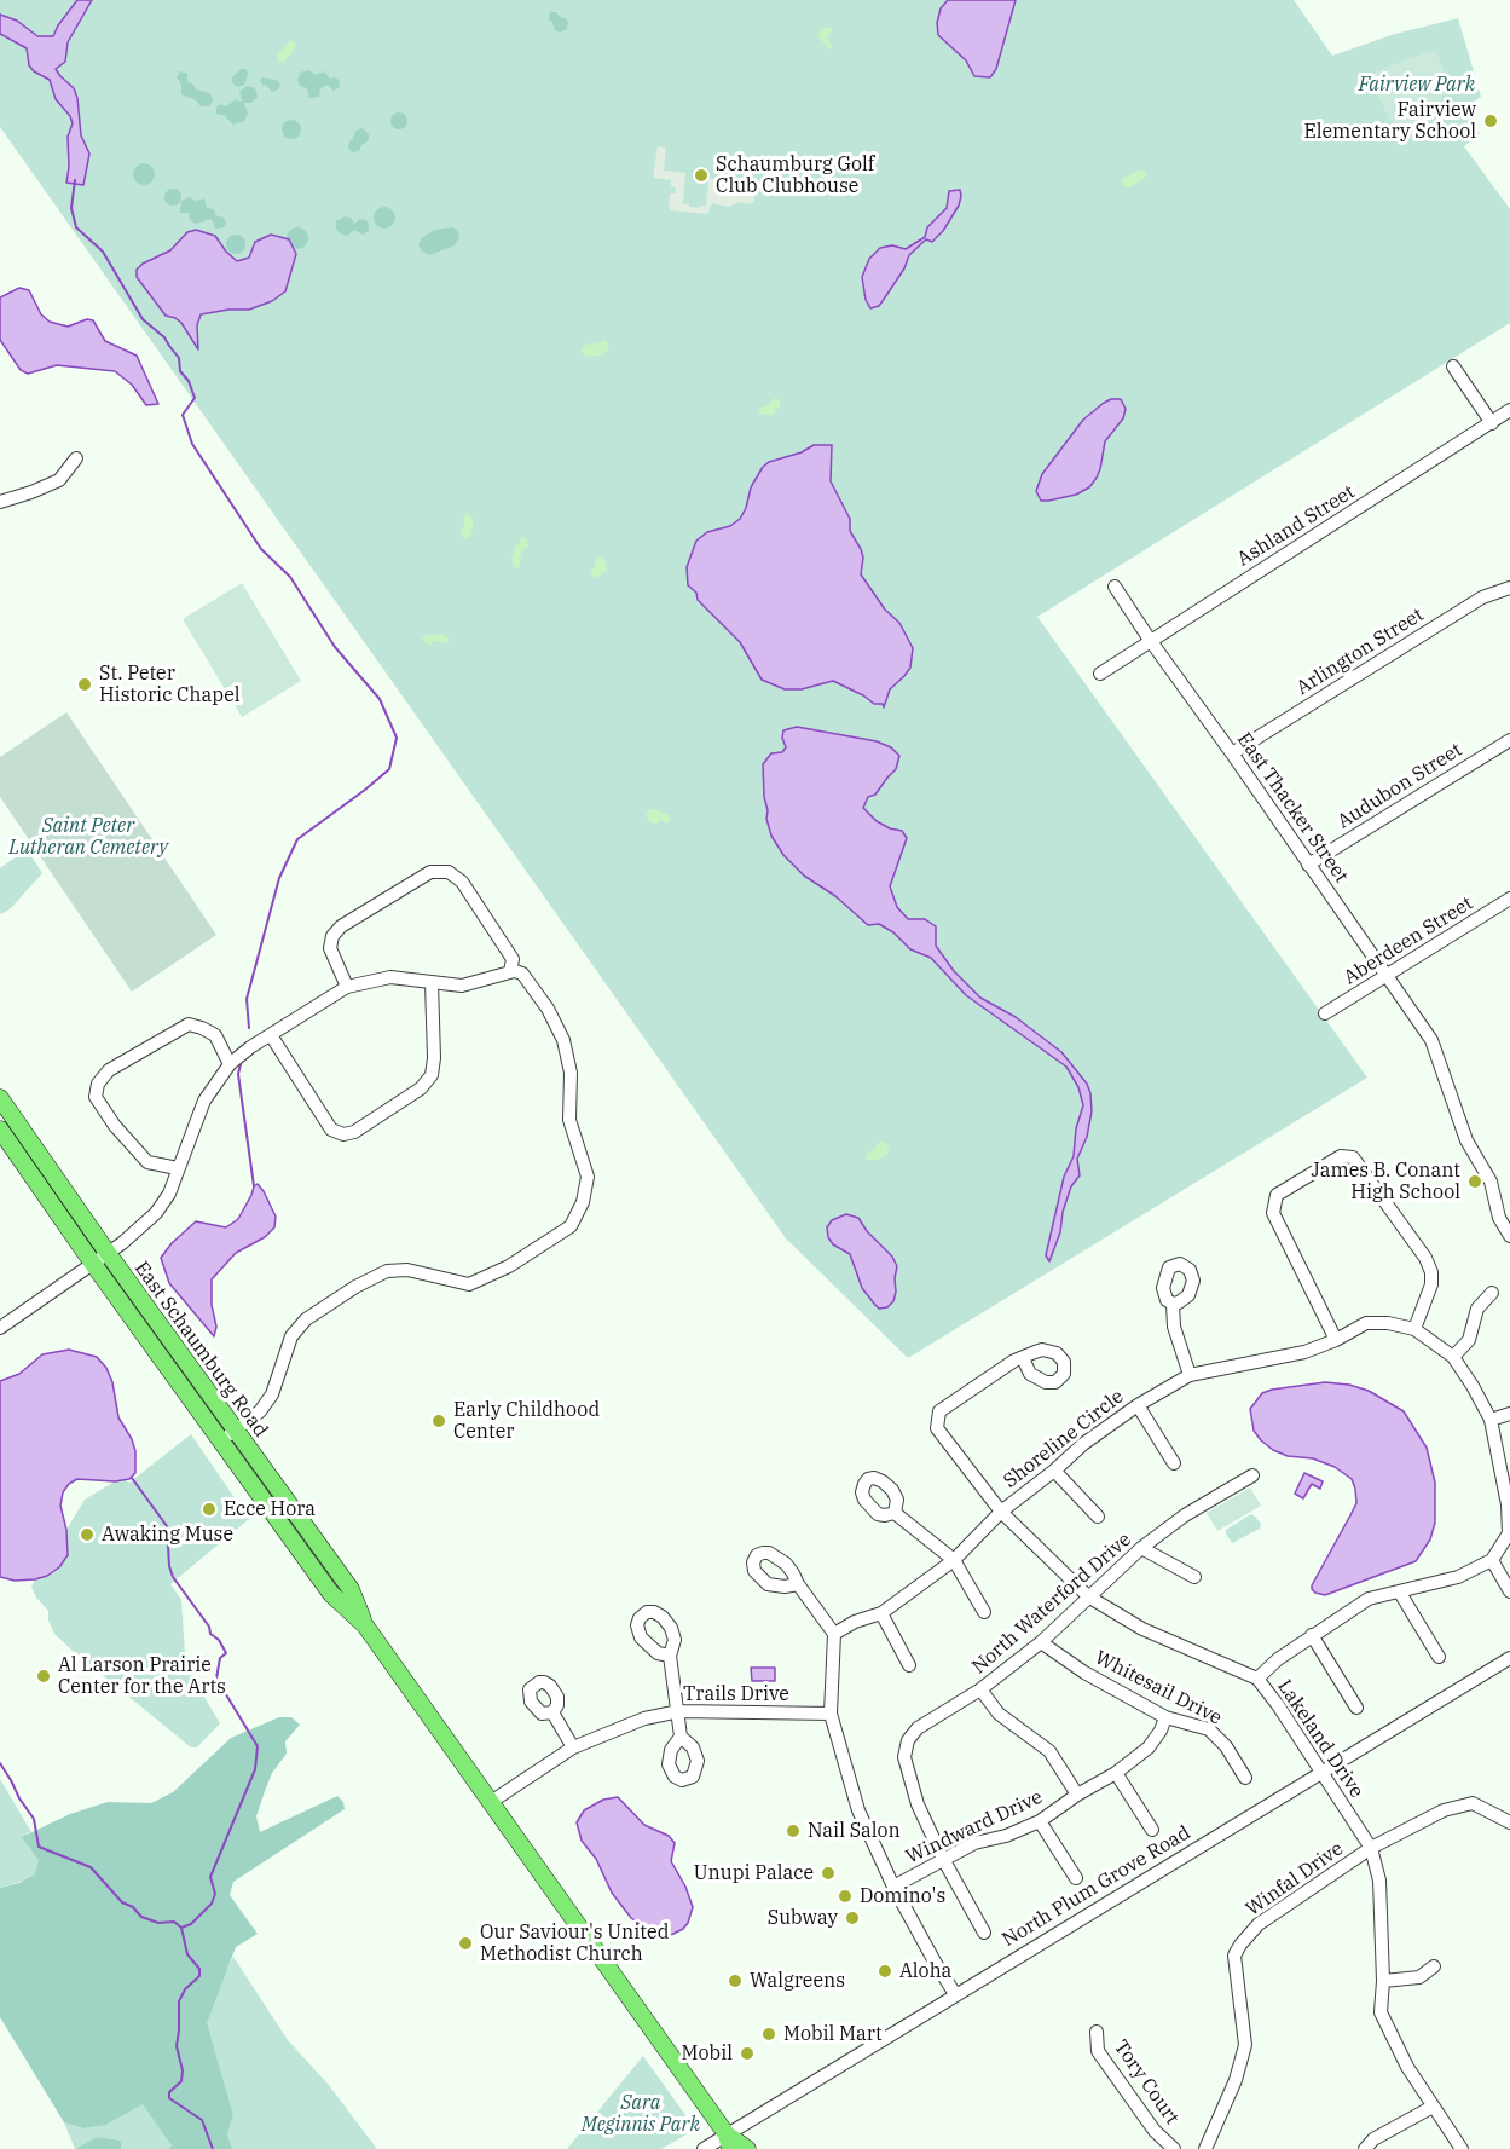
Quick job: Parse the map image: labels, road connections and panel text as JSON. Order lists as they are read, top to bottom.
{
  "streets": {
    "main road": ["East Schaumburg Road"],
    "street": [
      "Ashland Street",
      "Arlington Street",
      "Audubon Street",
      "East Thacker Street",
      "Aberdeen Street",
      "Shoreline Circle",
      "North Waterford Drive",
      "Whitesail Drive",
      "Trails Drive",
      "Lakeland Drive",
      "Windward Drive",
      "Winfal Drive",
      "North Plum Grove Road",
      "Tory Court"
    ]
  },
  "crossings": [
    ["Ashland Street", "East Thacker Street"],
    ["Arlington Street", "East Thacker Street"],
    ["Audubon Street", "East Thacker Street"],
    ["East Thacker Street", "Aberdeen Street"],
    ["East Schaumburg Road", "Trails Drive"],
    ["East Schaumburg Road", "North Plum Grove Road"],
    ["Shoreline Circle", "Lakeland Drive"],
    ["North Waterford Drive", "Whitesail Drive"],
    ["North Waterford Drive", "Lakeland Drive"],
    ["North Waterford Drive", "Windward Drive"],
    ["Whitesail Drive", "Windward Drive"],
    ["Lakeland Drive", "Winfal Drive"],
    ["Lakeland Drive", "North Plum Grove Road"]
  ],
  "parks": ["Fairview Park", "Saint Peter Lutheran Cemetery", "Sara Meginnis Park"],
  "places": [
    "Fairview Elementary School",
    "Schaumburg Golf Club Clubhouse",
    "St. Peter Historic Chapel",
    "James B. Conant High School",
    "Early Childhood Center",
    "Ecce Hora",
    "Awaking Muse",
    "Al Larson Prairie Center for the Arts",
    "Nail Salon",
    "Unupi Palace",
    "Domino's",
    "Subway",
    "Our Saviour's United Methodist Church",
    "Aloha",
    "Walgreens",
    "Mobil Mart",
    "Mobil"
  ]
}
